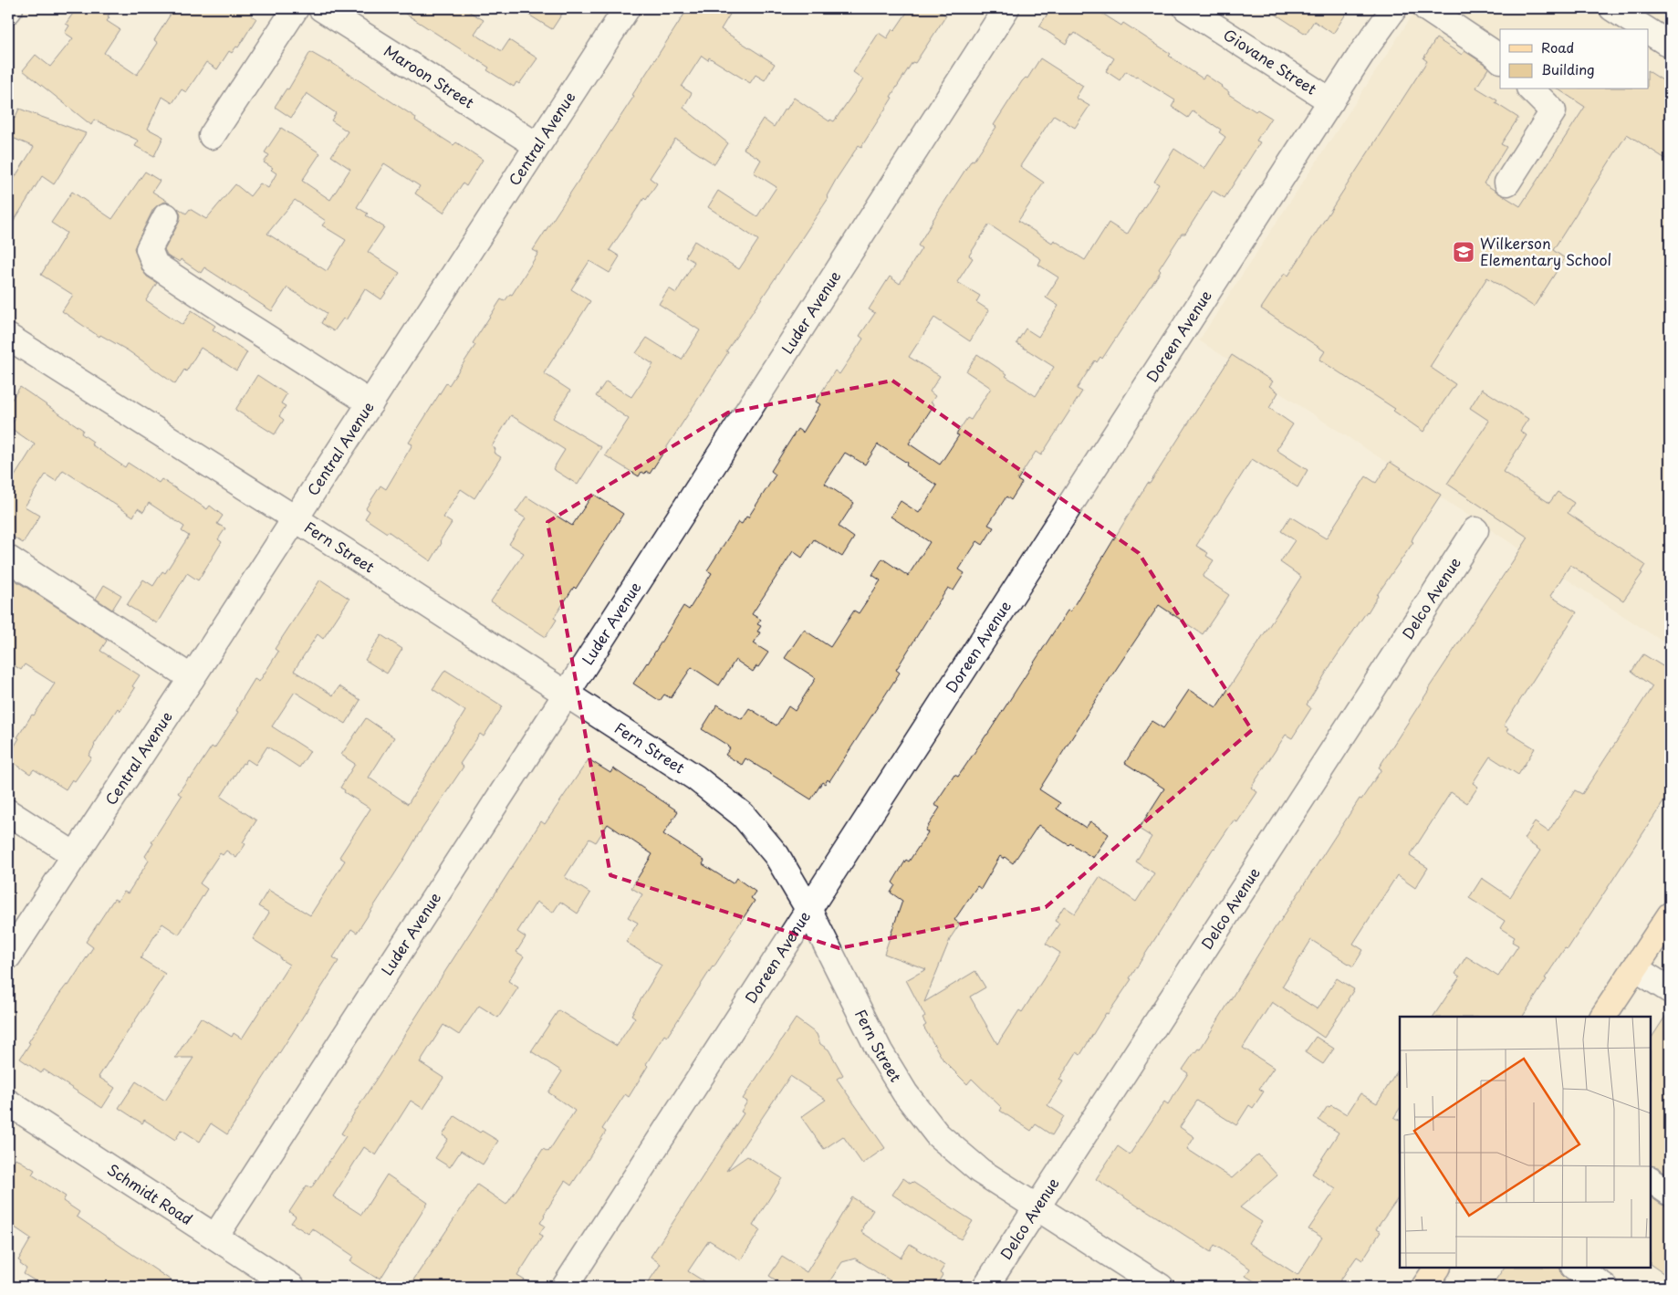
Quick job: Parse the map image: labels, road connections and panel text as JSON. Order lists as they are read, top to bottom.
{
  "streets": {
    "street": [
      "Giovane Street",
      "Maroon Street",
      "Central Avenue",
      "Luder Avenue",
      "Doreen Avenue",
      "Fern Street",
      "Delco Avenue",
      "Schmidt Road"
    ]
  },
  "crossings": [
    ["Giovane Street", "Doreen Avenue"],
    ["Maroon Street", "Central Avenue"],
    ["Central Avenue", "Fern Street"],
    ["Luder Avenue", "Fern Street"],
    ["Luder Avenue", "Schmidt Road"],
    ["Doreen Avenue", "Fern Street"],
    ["Fern Street", "Delco Avenue"]
  ],
  "places": {
    "school or university": ["Wilkerson Elementary School"]
  },
  "legend": ["Road", "Building"]
}
